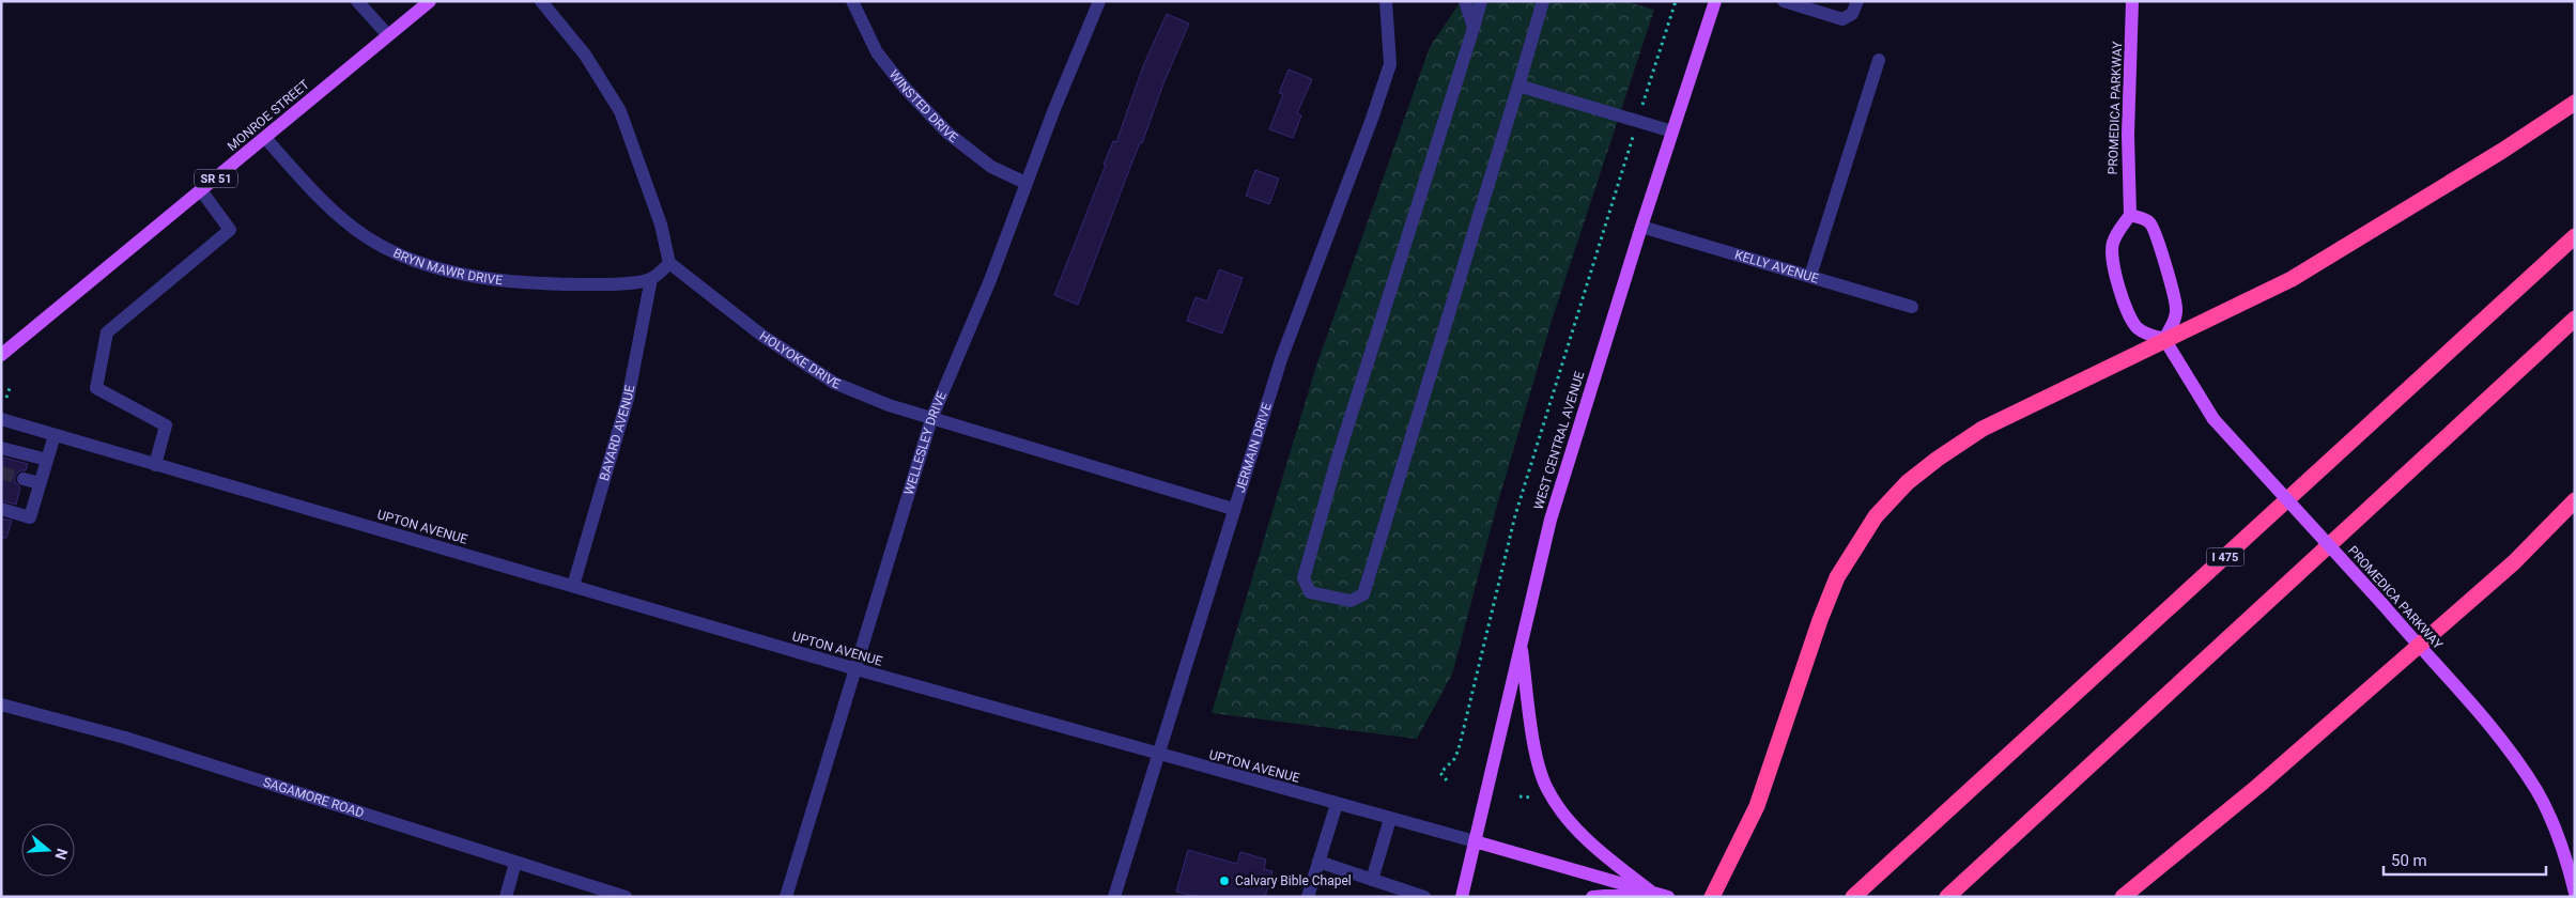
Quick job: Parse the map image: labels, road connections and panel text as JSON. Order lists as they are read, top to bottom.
{
  "streets": {
    "highway": ["I 475"],
    "main road": [
      "PROMEDICA PARKWAY",
      "MONROE STREET",
      "SR 51",
      "WEST CENTRAL AVENUE",
      "UPTON AVENUE"
    ],
    "street": [
      "WINSTED DRIVE",
      "BRYN MAWR DRIVE",
      "KELLY AVENUE",
      "HOLYOKE DRIVE",
      "BAYARD AVENUE",
      "WELLESLEY DRIVE",
      "JERMAIN DRIVE",
      "SAGAMORE ROAD"
    ]
  },
  "crossings": [
    ["WINSTED DRIVE", "WELLESLEY DRIVE"],
    ["MONROE STREET", "BRYN MAWR DRIVE"],
    ["BRYN MAWR DRIVE", "BAYARD AVENUE"],
    ["KELLY AVENUE", "WEST CENTRAL AVENUE"],
    ["HOLYOKE DRIVE", "WELLESLEY DRIVE"],
    ["HOLYOKE DRIVE", "JERMAIN DRIVE"],
    ["BAYARD AVENUE", "UPTON AVENUE"],
    ["WEST CENTRAL AVENUE", "UPTON AVENUE"],
    ["WELLESLEY DRIVE", "UPTON AVENUE"],
    ["JERMAIN DRIVE", "UPTON AVENUE"]
  ],
  "places": ["Calvary Bible Chapel"],
  "scale_bar": "50 m",
  "north": "right"
}
